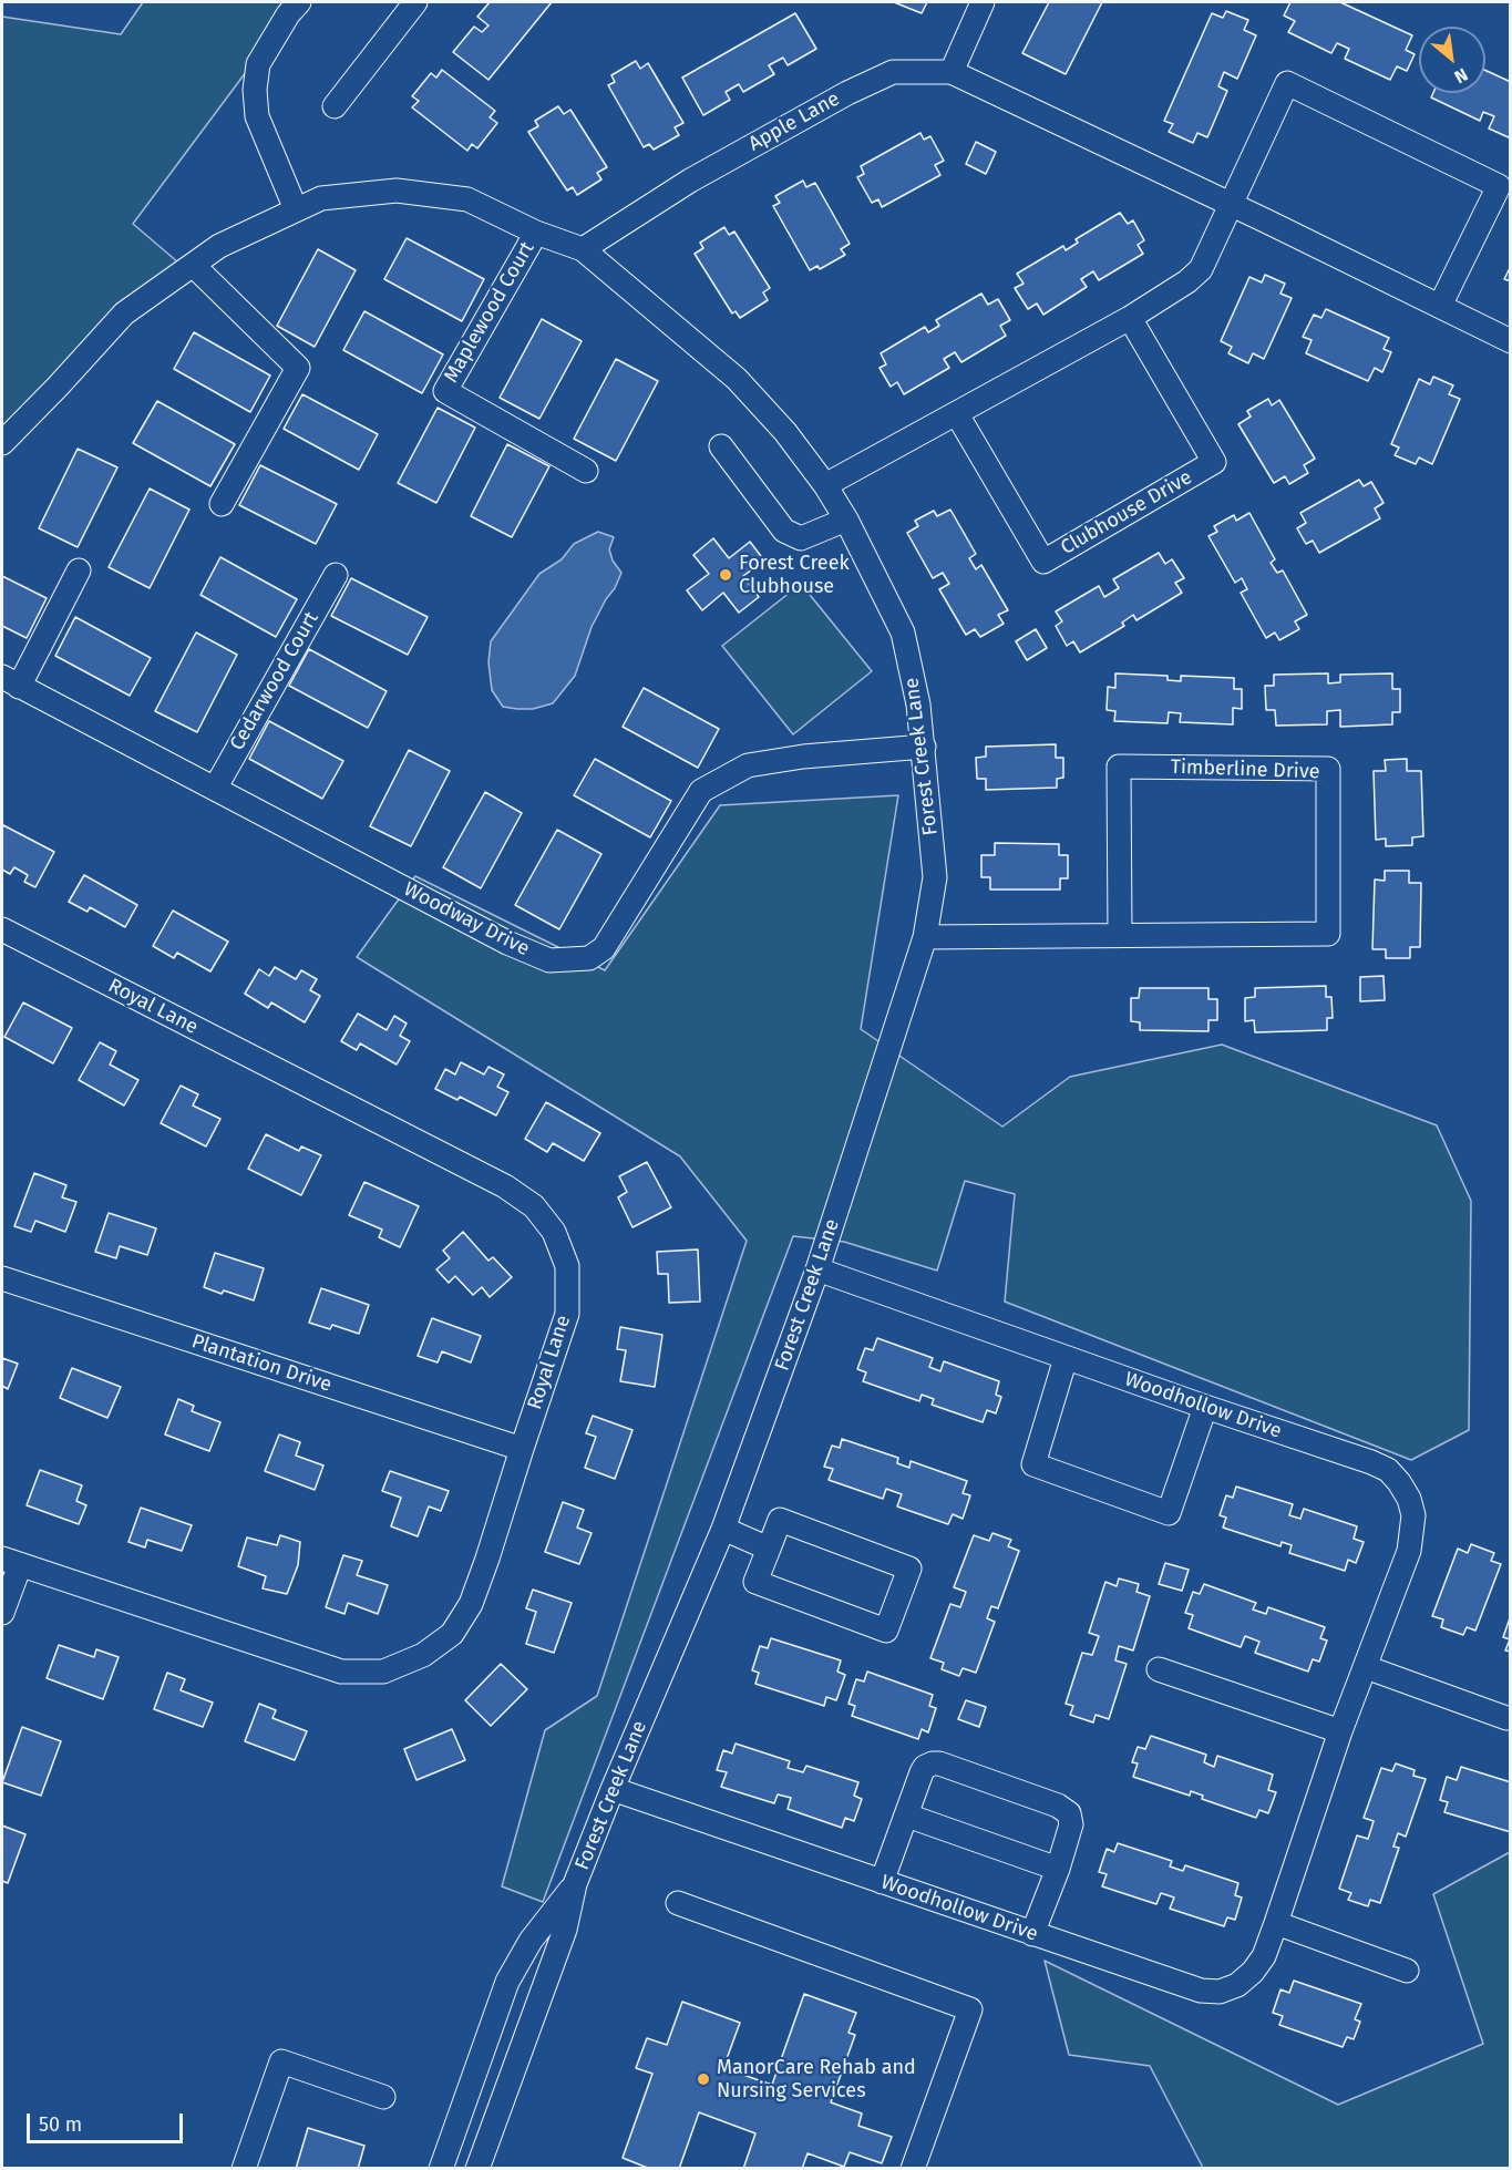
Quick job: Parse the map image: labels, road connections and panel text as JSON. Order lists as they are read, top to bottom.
{
  "streets": {
    "street": [
      "Apple Lane",
      "Maplewood Court",
      "Clubhouse Drive",
      "Cedarwood Court",
      "Forest Creek Lane",
      "Timberline Drive",
      "Woodway Drive",
      "Royal Lane",
      "Plantation Drive",
      "Woodhollow Drive"
    ]
  },
  "crossings": [
    ["Apple Lane", "Forest Creek Lane"],
    ["Maplewood Court", "Forest Creek Lane"],
    ["Cedarwood Court", "Woodway Drive"],
    ["Forest Creek Lane", "Timberline Drive"],
    ["Forest Creek Lane", "Woodway Drive"],
    ["Forest Creek Lane", "Woodhollow Drive"],
    ["Royal Lane", "Plantation Drive"]
  ],
  "places": ["Forest Creek Clubhouse", "ManorCare Rehab and Nursing Services"],
  "scale_bar": "50 m",
  "north": "bottom right"
}
